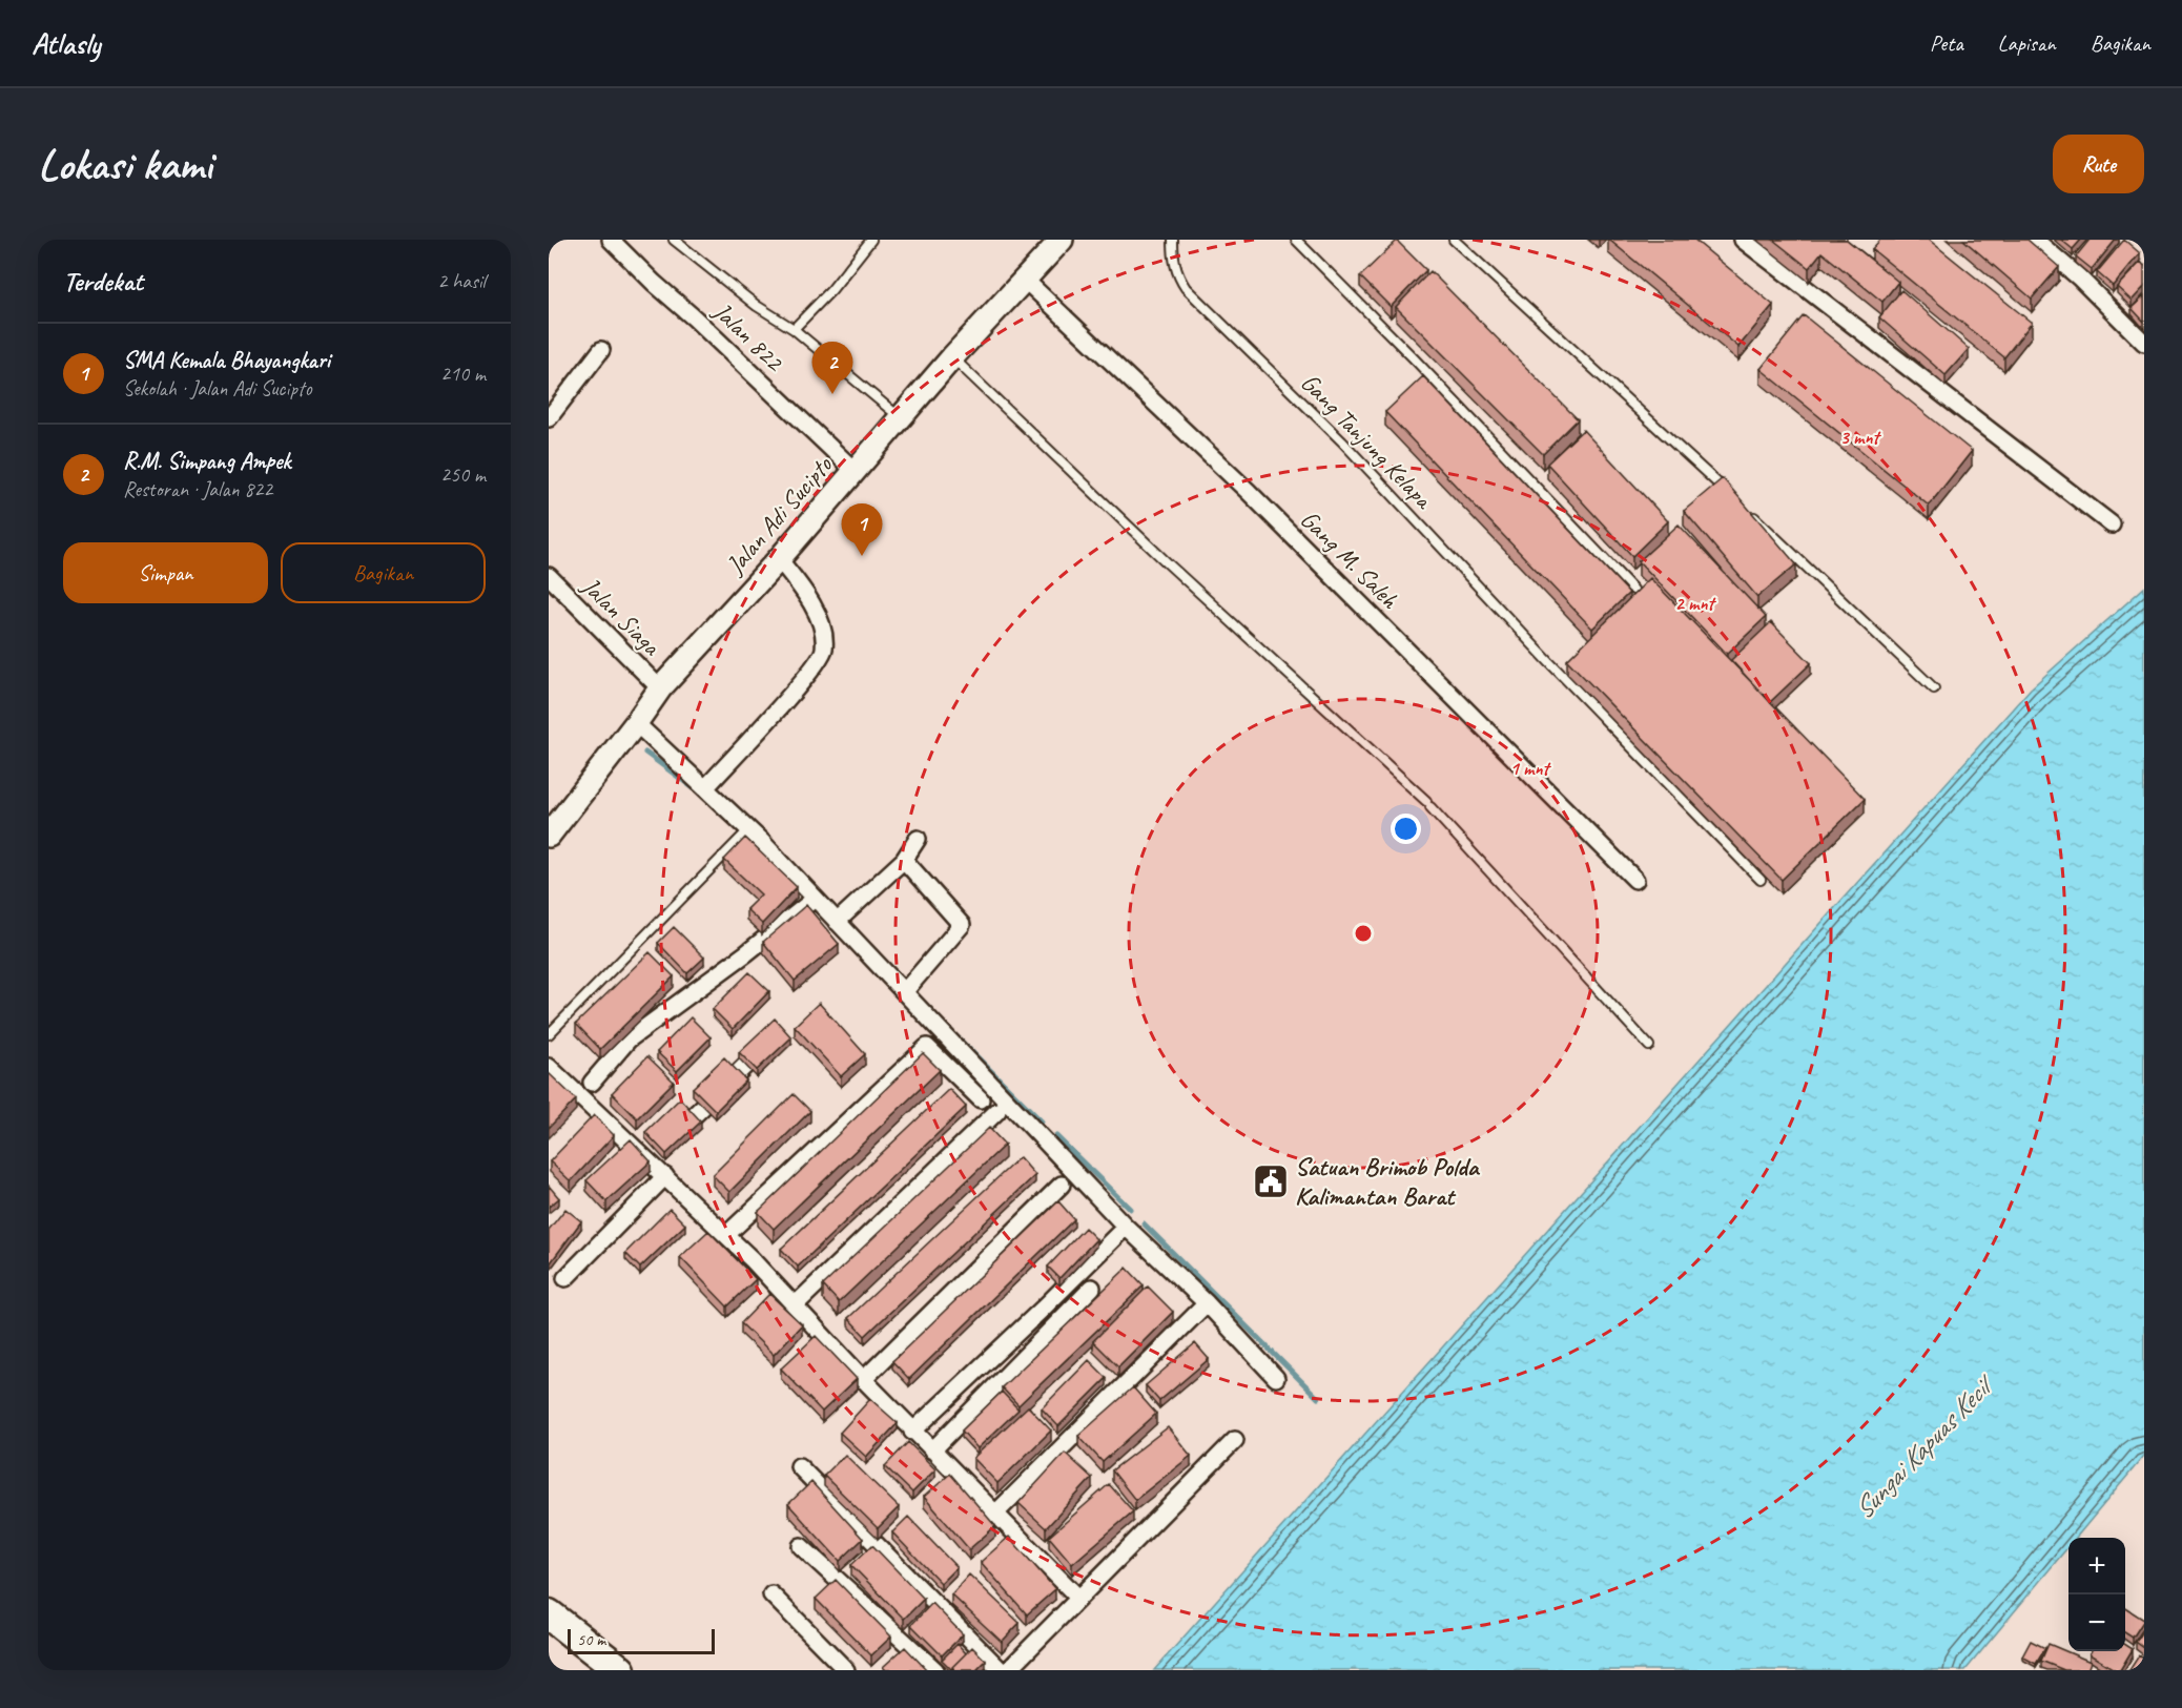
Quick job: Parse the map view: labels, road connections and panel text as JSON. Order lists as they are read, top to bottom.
{
  "streets": {
    "main road": ["Jalan Adi Sucipto"],
    "street": ["Jalan 822", "Gang M. Saleh", "Jalan Siaga"],
    "lane": ["Gang Tanjung Kelapa"]
  },
  "crossings": [
    ["Jalan 822", "Jalan Adi Sucipto"],
    ["Jalan Adi Sucipto", "Gang M. Saleh"],
    ["Jalan Adi Sucipto", "Jalan Siaga"]
  ],
  "water": ["Sungai Kapuas Kecil"],
  "places": {
    "public building": ["Satuan Brimob Polda Kalimantan Barat"]
  },
  "scale_bar": "50 m",
  "page": {
    "header": "Atlasly",
    "nav": ["Peta", "Lapisan", "Bagikan"],
    "buttons": [
      "Rute",
      ["Simpan", "Bagikan"]
    ],
    "title": "Lokasi kami",
    "heading": ["Terdekat", "2 hasil"],
    "list": [
      {
        "mark": "1",
        "name": "SMA Kemala Bhayangkari",
        "note": "Sekolah · Jalan Adi Sucipto",
        "value": "210 m"
      },
      {
        "mark": "2",
        "name": "R.M. Simpang Ampek",
        "note": "Restoran · Jalan 822",
        "value": "250 m"
      }
    ],
    "pins": ["2", "1"],
    "map_buttons": ["+", "−"],
    "scale": "50 m"
  },
  "rings": ["3 mnt", "2 mnt", "1 mnt"]
}
